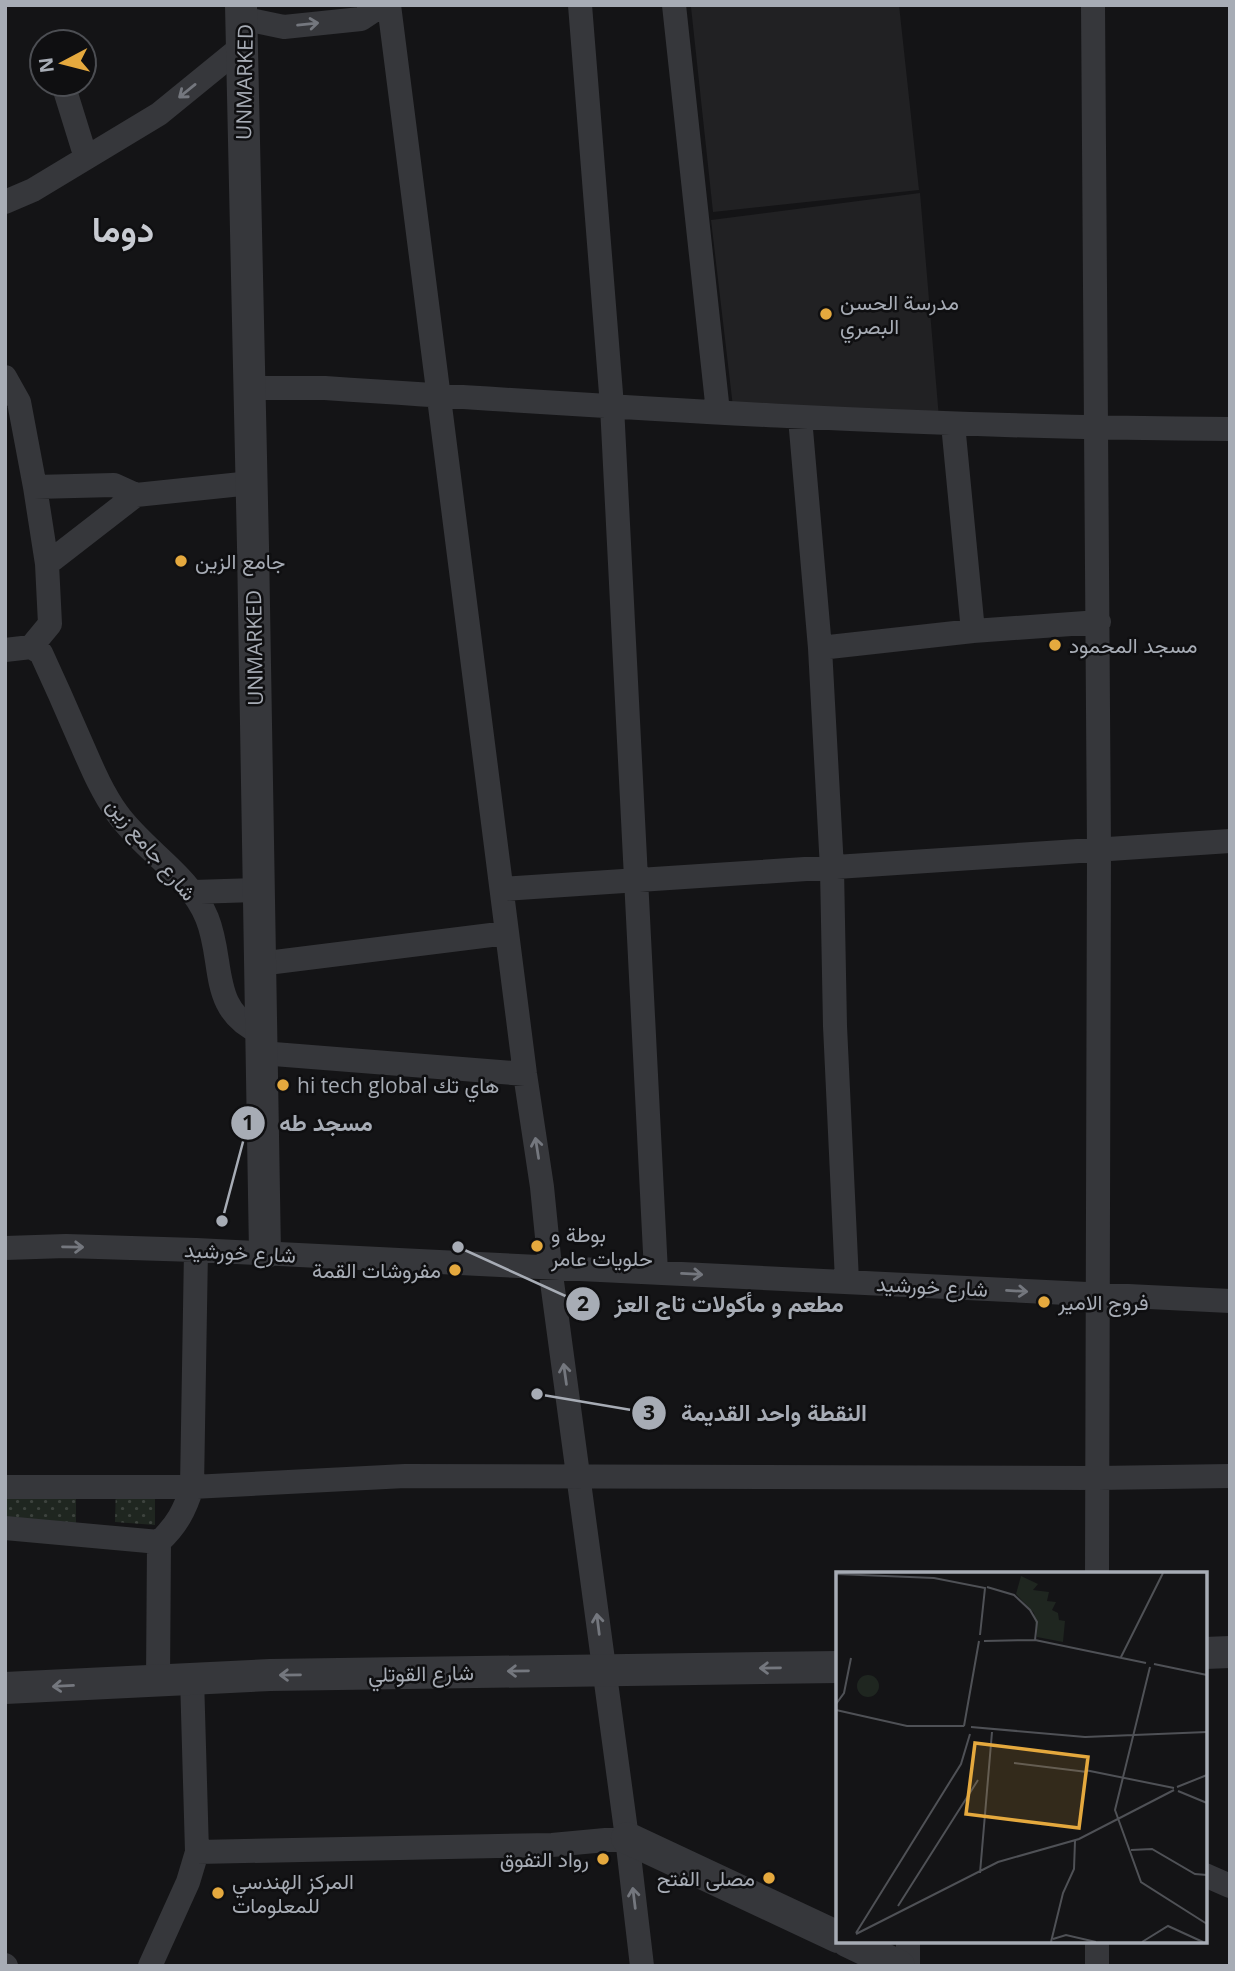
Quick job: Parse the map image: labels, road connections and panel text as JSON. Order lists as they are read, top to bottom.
{
  "streets": {
    "street": [
      "UNMARKED",
      "شارع جامع زين",
      "شارع خورشيد",
      "شارع القوتلي"
    ]
  },
  "crossings": [
    ["UNMARKED", "شارع جامع زين"],
    ["UNMARKED", "شارع خورشيد"]
  ],
  "districts": ["دوما"],
  "places": [
    "مدرسة الحسن البصري",
    "جامع الزين",
    "مسجد المحمود",
    "hi tech global هاي تك",
    "مسجد طه",
    "بوطة و حلويات عامر",
    "مطعم و مأكولات تاج العز",
    "مفروشات القمة",
    "فروج الامير",
    "النقطة واحد القديمة",
    "رواد التفوق",
    "مصلى الفتح",
    "المركز الهندسي للمعلومات"
  ],
  "north": "left"
}
